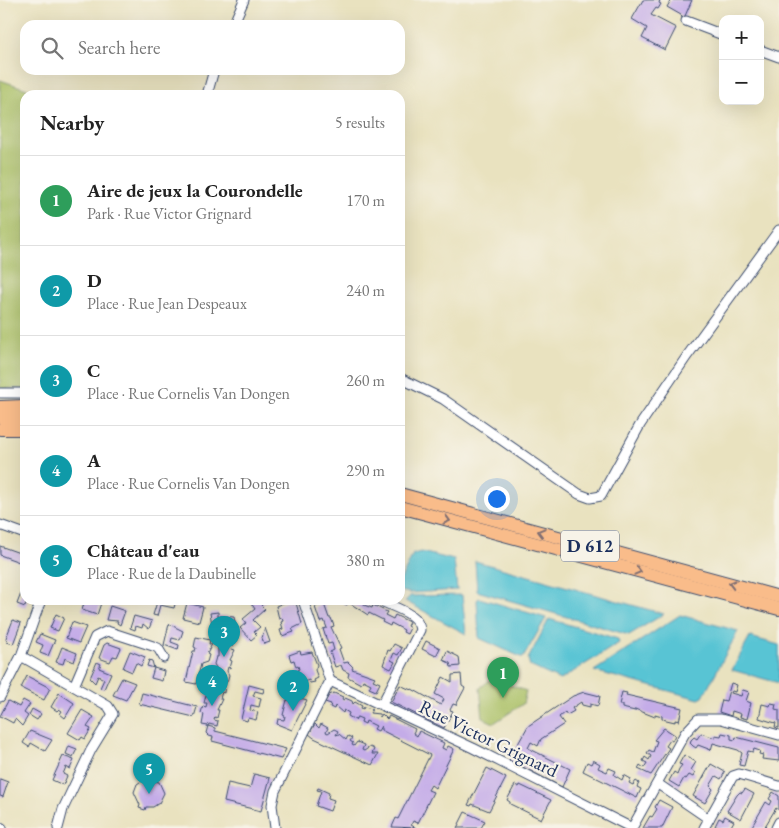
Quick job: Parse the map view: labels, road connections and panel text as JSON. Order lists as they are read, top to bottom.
{
  "streets": {
    "highway": ["D 612"],
    "street": ["Rue Victor Grignard"]
  },
  "page": {
    "map_buttons": ["+", "−"],
    "search": "Search here",
    "heading": ["Nearby", "5 results"],
    "list": [
      {
        "mark": "1",
        "name": "Aire de jeux la Courondelle",
        "note": "Park · Rue Victor Grignard",
        "value": "170 m"
      },
      {
        "mark": "2",
        "name": "D",
        "note": "Place · Rue Jean Despeaux",
        "value": "240 m"
      },
      {
        "mark": "3",
        "name": "C",
        "note": "Place · Rue Cornelis Van Dongen",
        "value": "260 m"
      },
      {
        "mark": "4",
        "name": "A",
        "note": "Place · Rue Cornelis Van Dongen",
        "value": "290 m"
      },
      {
        "mark": "5",
        "name": "Château d'eau",
        "note": "Place · Rue de la Daubinelle",
        "value": "380 m"
      }
    ],
    "pins": [
      "3",
      "1",
      "4",
      "2",
      "5"
    ]
  }
}
